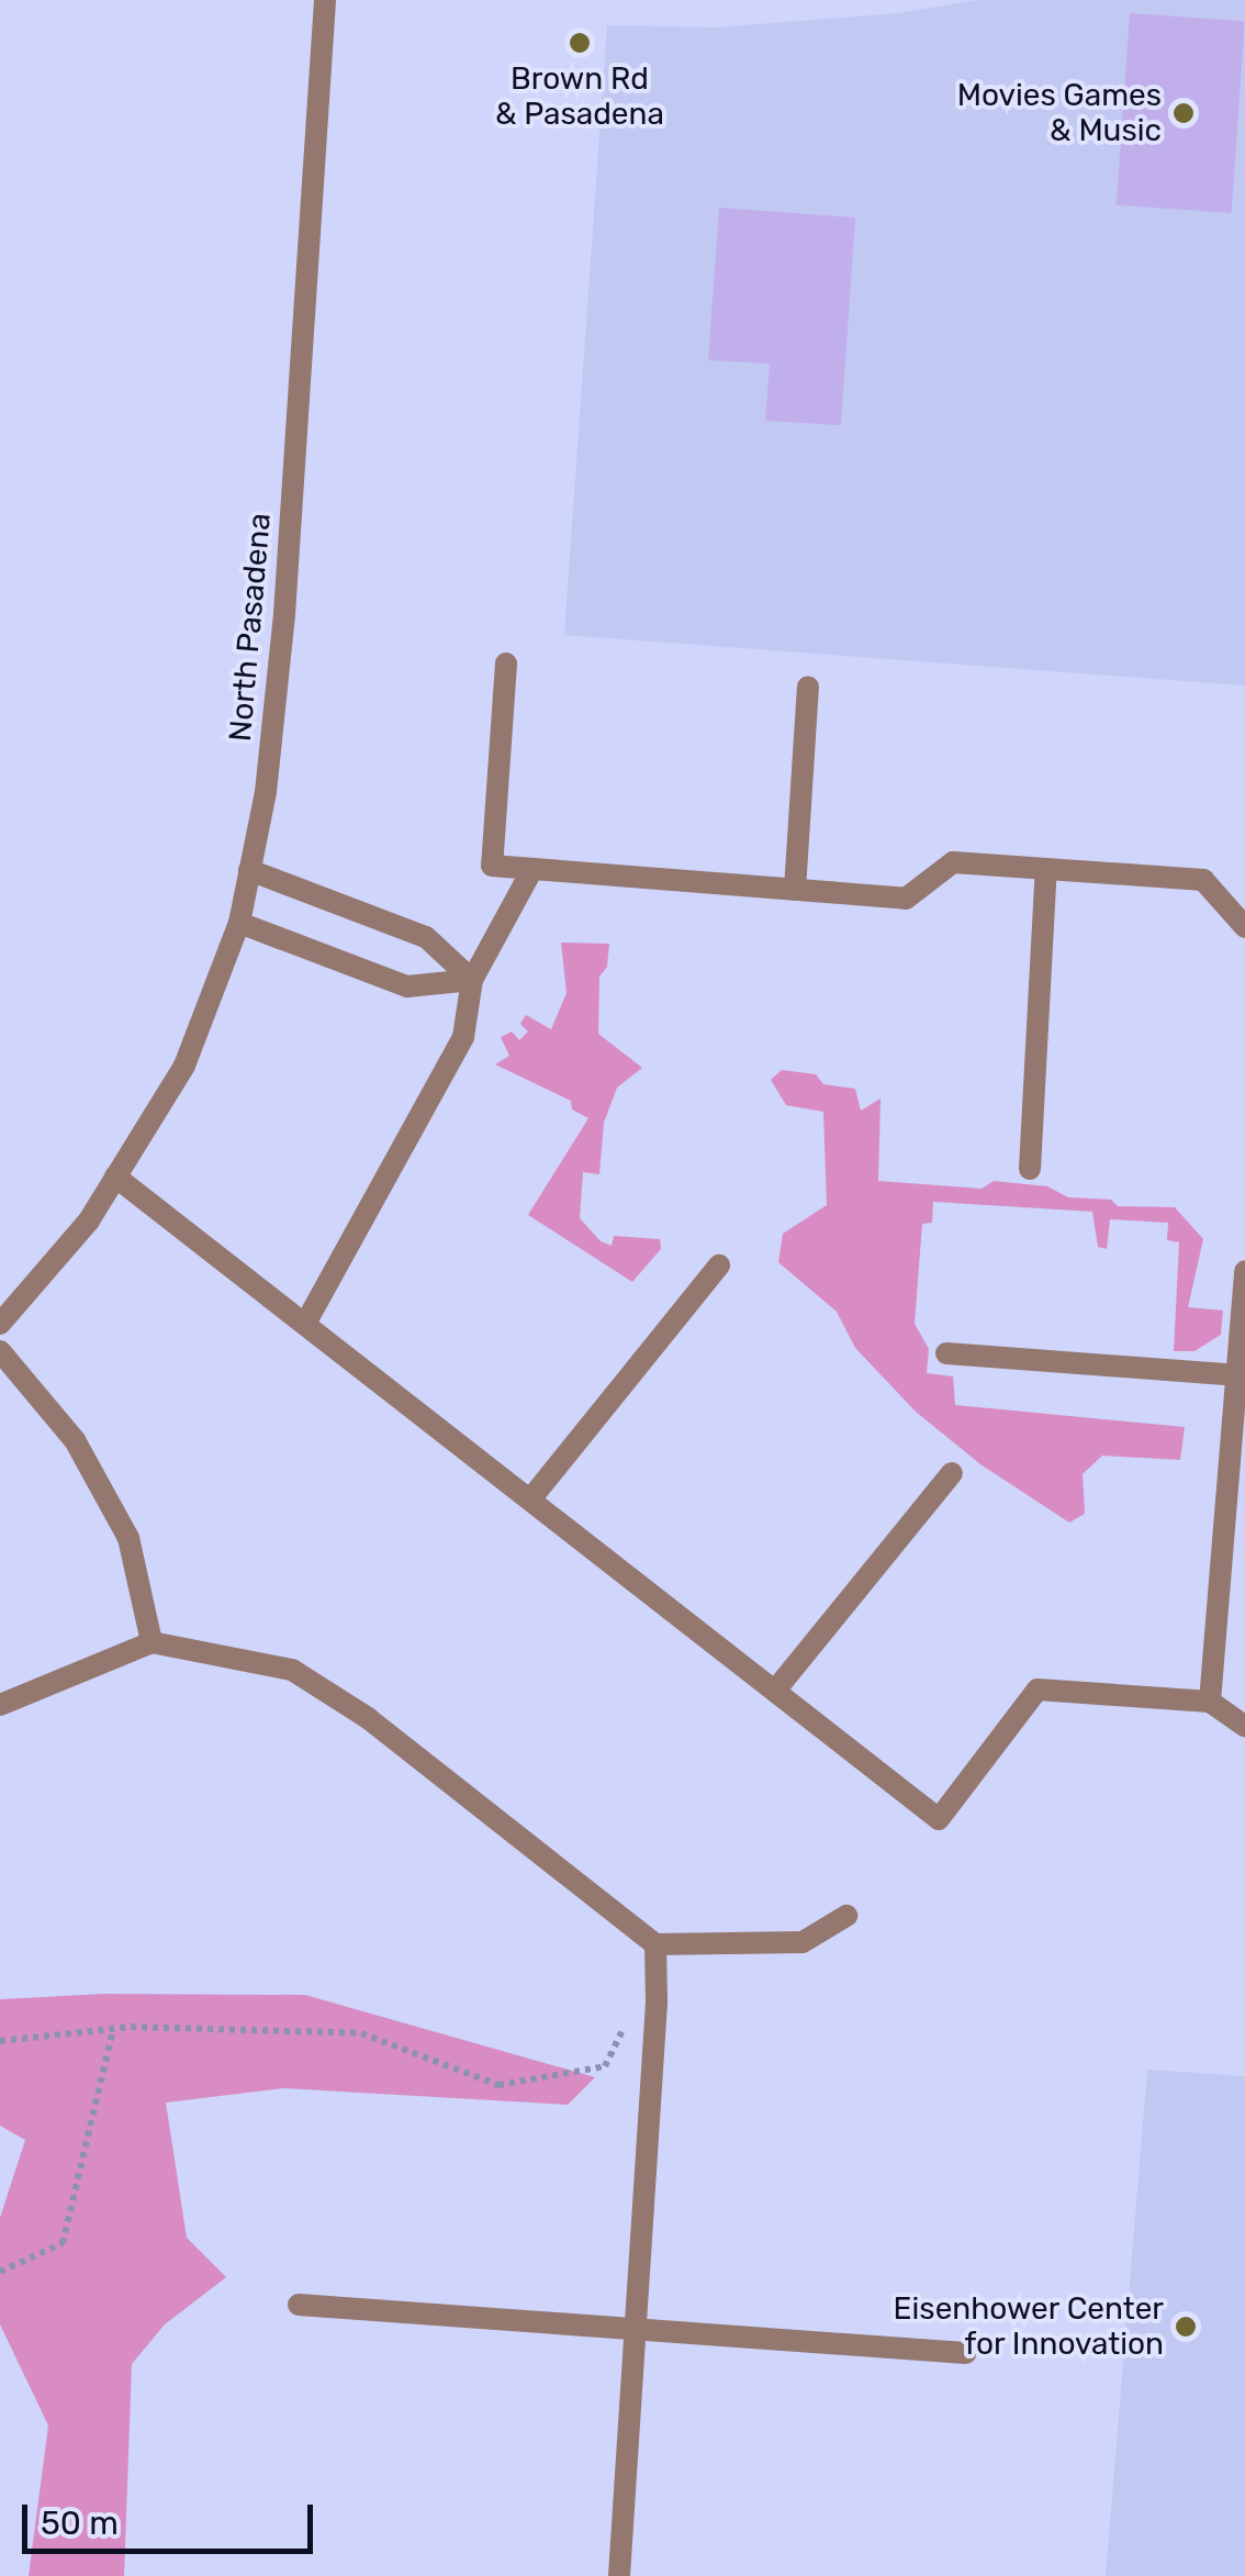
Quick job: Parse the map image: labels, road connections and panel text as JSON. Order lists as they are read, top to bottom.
{
  "streets": {
    "street": ["North Pasadena"]
  },
  "places": ["Brown Rd & Pasadena", "Movies Games & Music", "Eisenhower Center for Innovation"],
  "scale_bar": "50 m"
}
